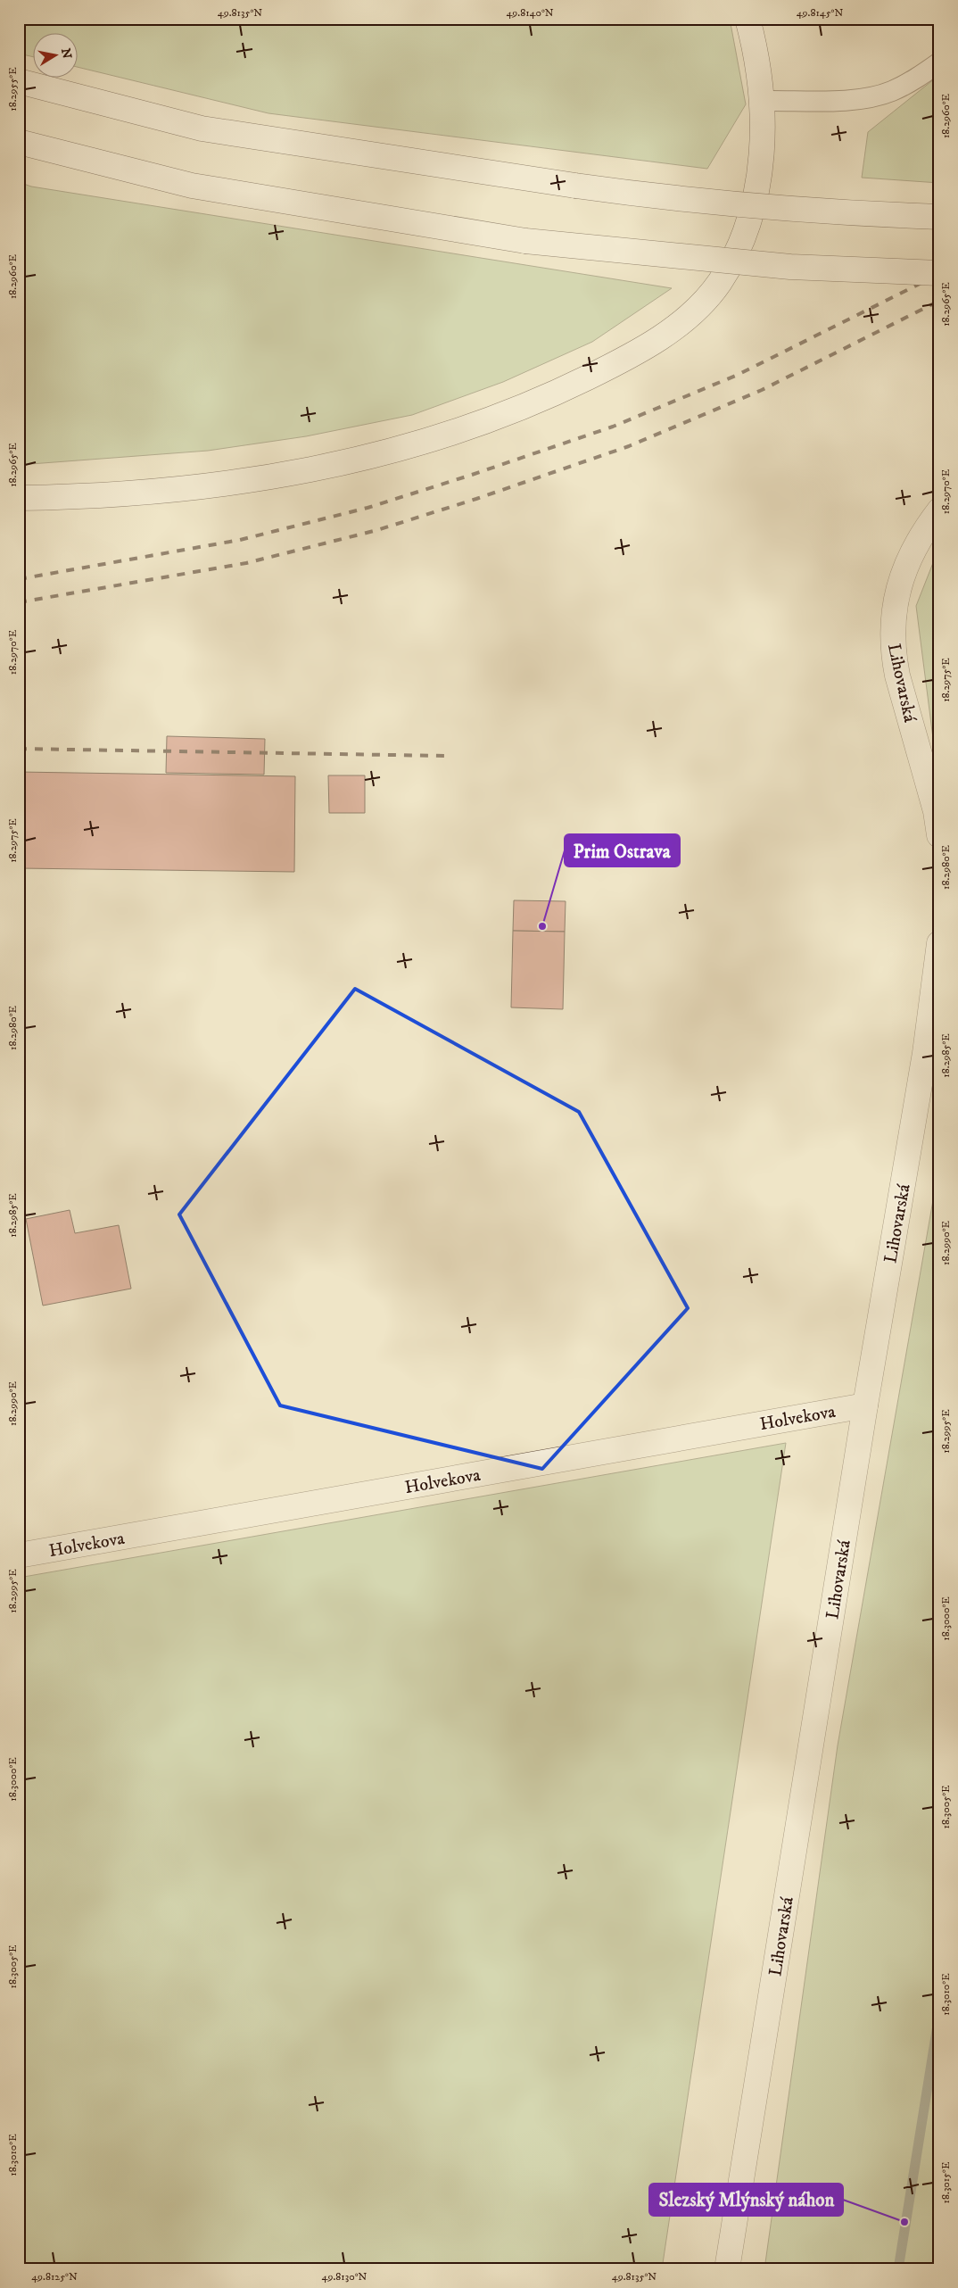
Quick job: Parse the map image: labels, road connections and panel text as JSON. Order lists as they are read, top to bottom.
{
  "streets": {
    "main road": ["Lihovarská", "Holvekova"]
  },
  "crossings": [
    ["Lihovarská", "Holvekova"]
  ],
  "places": ["Prim Ostrava", "Slezský Mlýnský náhon"],
  "north": "right",
  "coordinates": [
    "49.8135°N",
    "49.8140°N",
    "49.8145°N",
    "18.2955°E",
    "18.2960°E",
    "18.2965°E",
    "18.2970°E",
    "18.2975°E",
    "18.2980°E",
    "18.2985°E",
    "18.2990°E",
    "18.2995°E",
    "18.3000°E",
    "18.3005°E",
    "18.3010°E",
    "18.3015°E",
    "49.8125°N",
    "49.8130°N"
  ]
}
